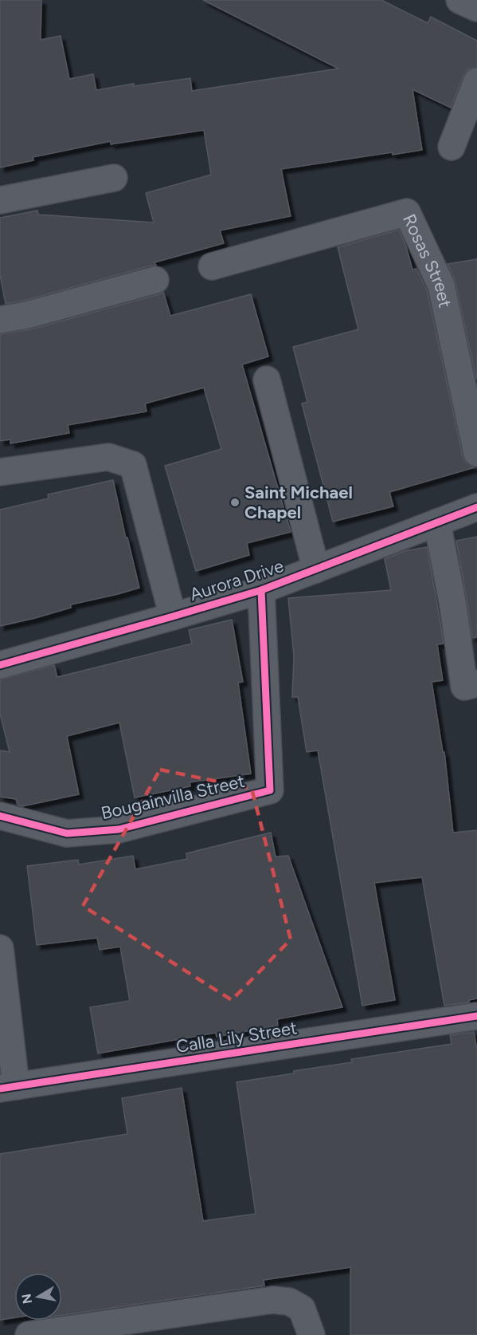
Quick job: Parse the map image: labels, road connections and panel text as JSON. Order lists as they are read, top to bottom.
{
  "streets": {
    "street": [
      "Rosas Street",
      "Aurora Drive",
      "Bougainvilla Street",
      "Calla Lily Street"
    ]
  },
  "crossings": [
    ["Aurora Drive", "Bougainvilla Street"]
  ],
  "places": ["Saint Michael Chapel"],
  "north": "left"
}
